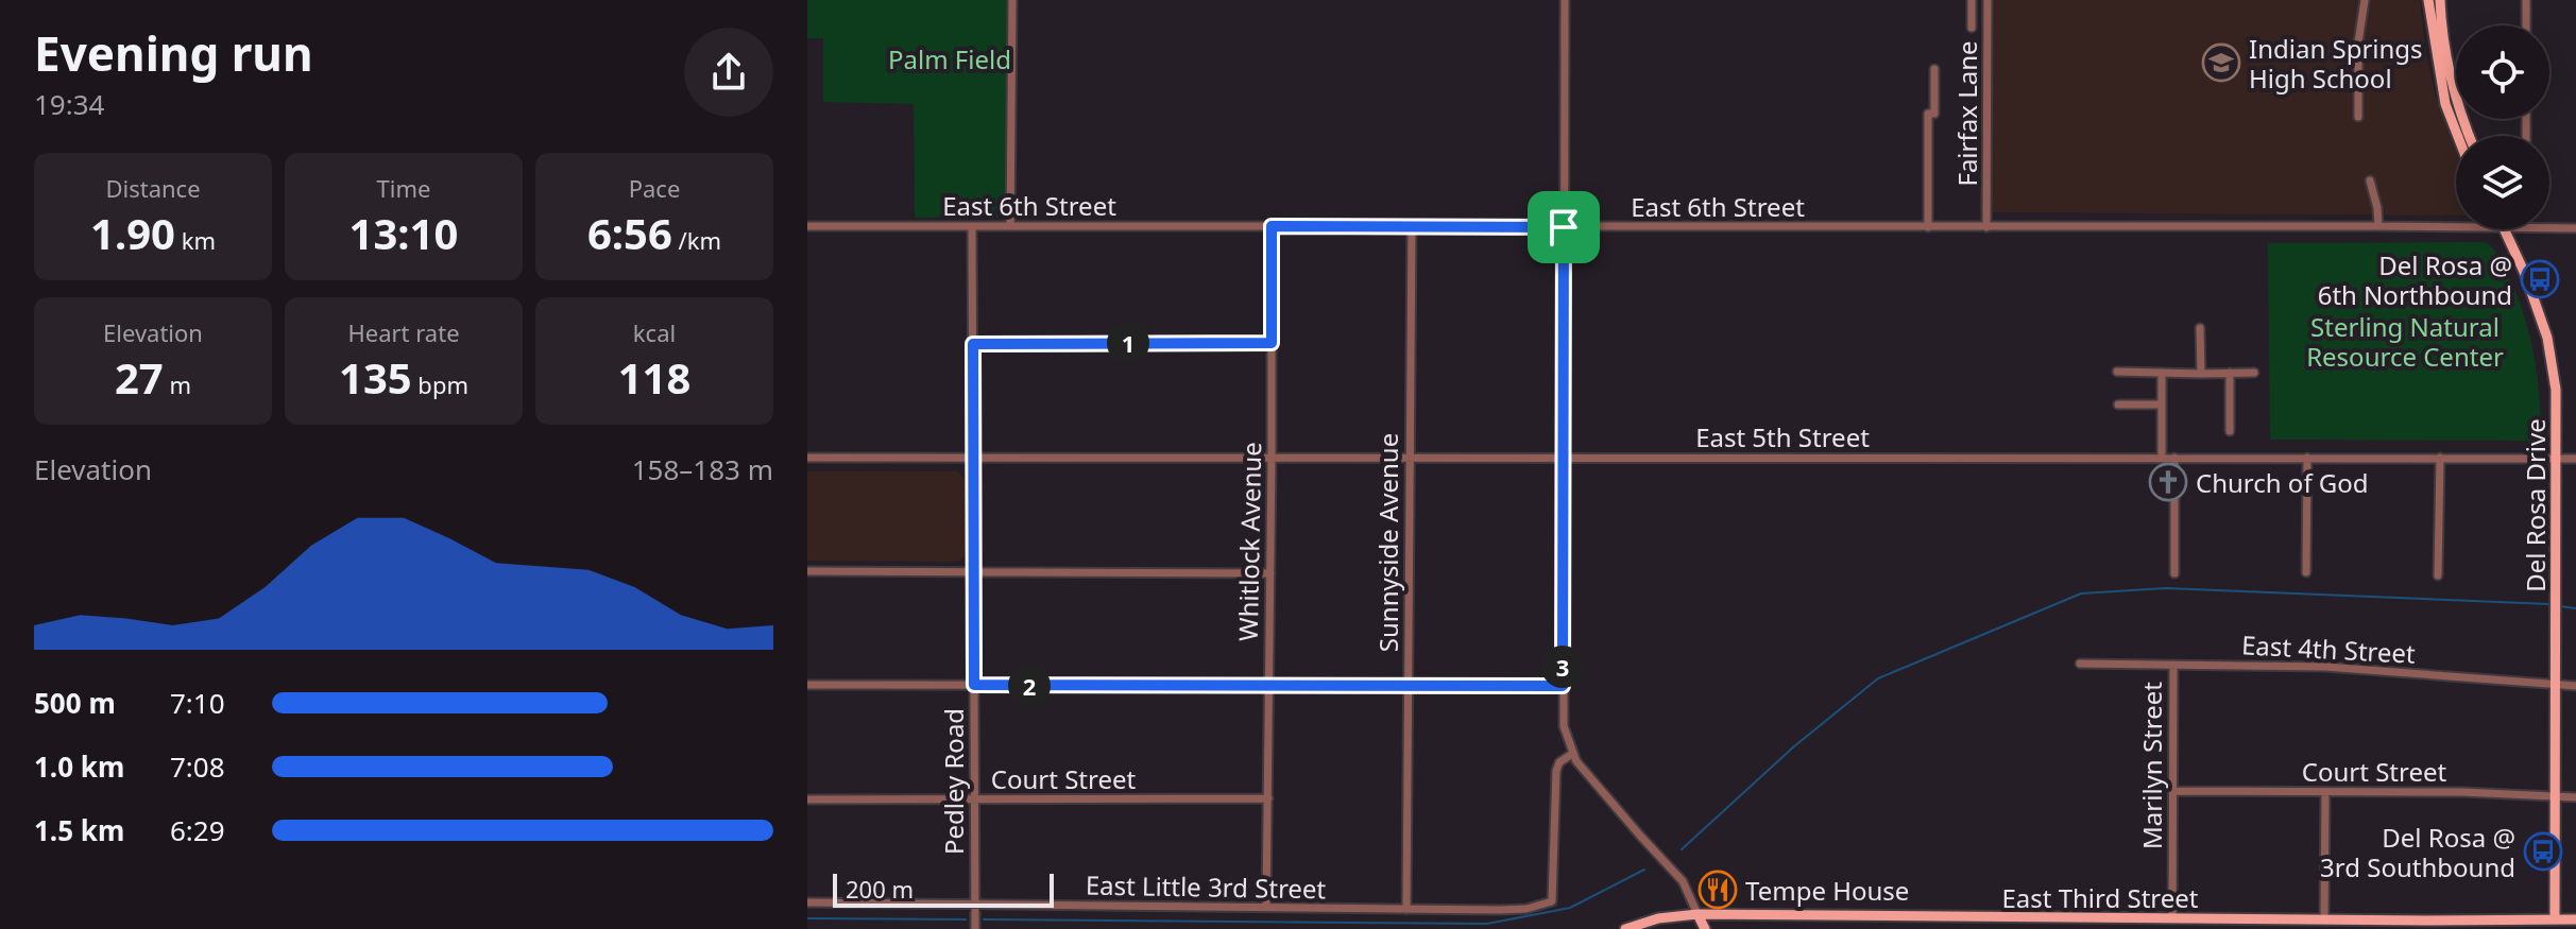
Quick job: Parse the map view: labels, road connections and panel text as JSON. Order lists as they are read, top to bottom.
{
  "streets": {
    "main road": ["Del Rosa Drive", "East Third Street"],
    "street": [
      "Fairfax Lane",
      "East 6th Street",
      "East 5th Street",
      "Whitlock Avenue",
      "Sunnyside Avenue",
      "East 4th Street",
      "Marilyn Street",
      "Court Street",
      "Pedley Road",
      "East Little 3rd Street"
    ]
  },
  "crossings": [
    ["Fairfax Lane", "East 6th Street"],
    ["East 6th Street", "Whitlock Avenue"],
    ["East 6th Street", "Sunnyside Avenue"],
    ["East 6th Street", "Pedley Road"],
    ["East 5th Street", "Del Rosa Drive"],
    ["East 5th Street", "Whitlock Avenue"],
    ["East 5th Street", "Sunnyside Avenue"],
    ["East 5th Street", "Pedley Road"],
    ["Del Rosa Drive", "East 4th Street"],
    ["Del Rosa Drive", "Court Street"],
    ["Del Rosa Drive", "East Third Street"],
    ["Whitlock Avenue", "Court Street"],
    ["Whitlock Avenue", "East Little 3rd Street"],
    ["Sunnyside Avenue", "East Little 3rd Street"],
    ["East 4th Street", "Marilyn Street"],
    ["Marilyn Street", "Court Street"],
    ["Marilyn Street", "East Third Street"],
    ["Court Street", "Pedley Road"],
    ["Pedley Road", "East Little 3rd Street"]
  ],
  "parks": ["Palm Field", "Sterling Natural Resource Center"],
  "places": {
    "school or university": ["Indian Springs High School"],
    "bus stop": ["Del Rosa @ 6th Northbound", "Del Rosa @ 3rd Southbound"],
    "church": ["Church of God"],
    "restaurant": ["Tempe House"]
  },
  "scale_bar": "200 m",
  "page": {
    "heading": ["Evening run", "19:34"],
    "stats": [
      ["Distance", "1.90 km"],
      ["Time", "13:10"],
      ["Pace", "6:56 /km"],
      ["Elevation", "27 m"],
      ["Heart rate", "135 bpm"],
      ["kcal", "118"]
    ],
    "pins": ["1", "3", "2"],
    "chart": ["Elevation", "158–183 m"],
    "list": [
      {
        "name": "500 m",
        "note": "7:10"
      },
      {
        "name": "1.0 km",
        "note": "7:08"
      },
      {
        "name": "1.5 km",
        "note": "6:29"
      }
    ],
    "scale": "200 m"
  }
}
